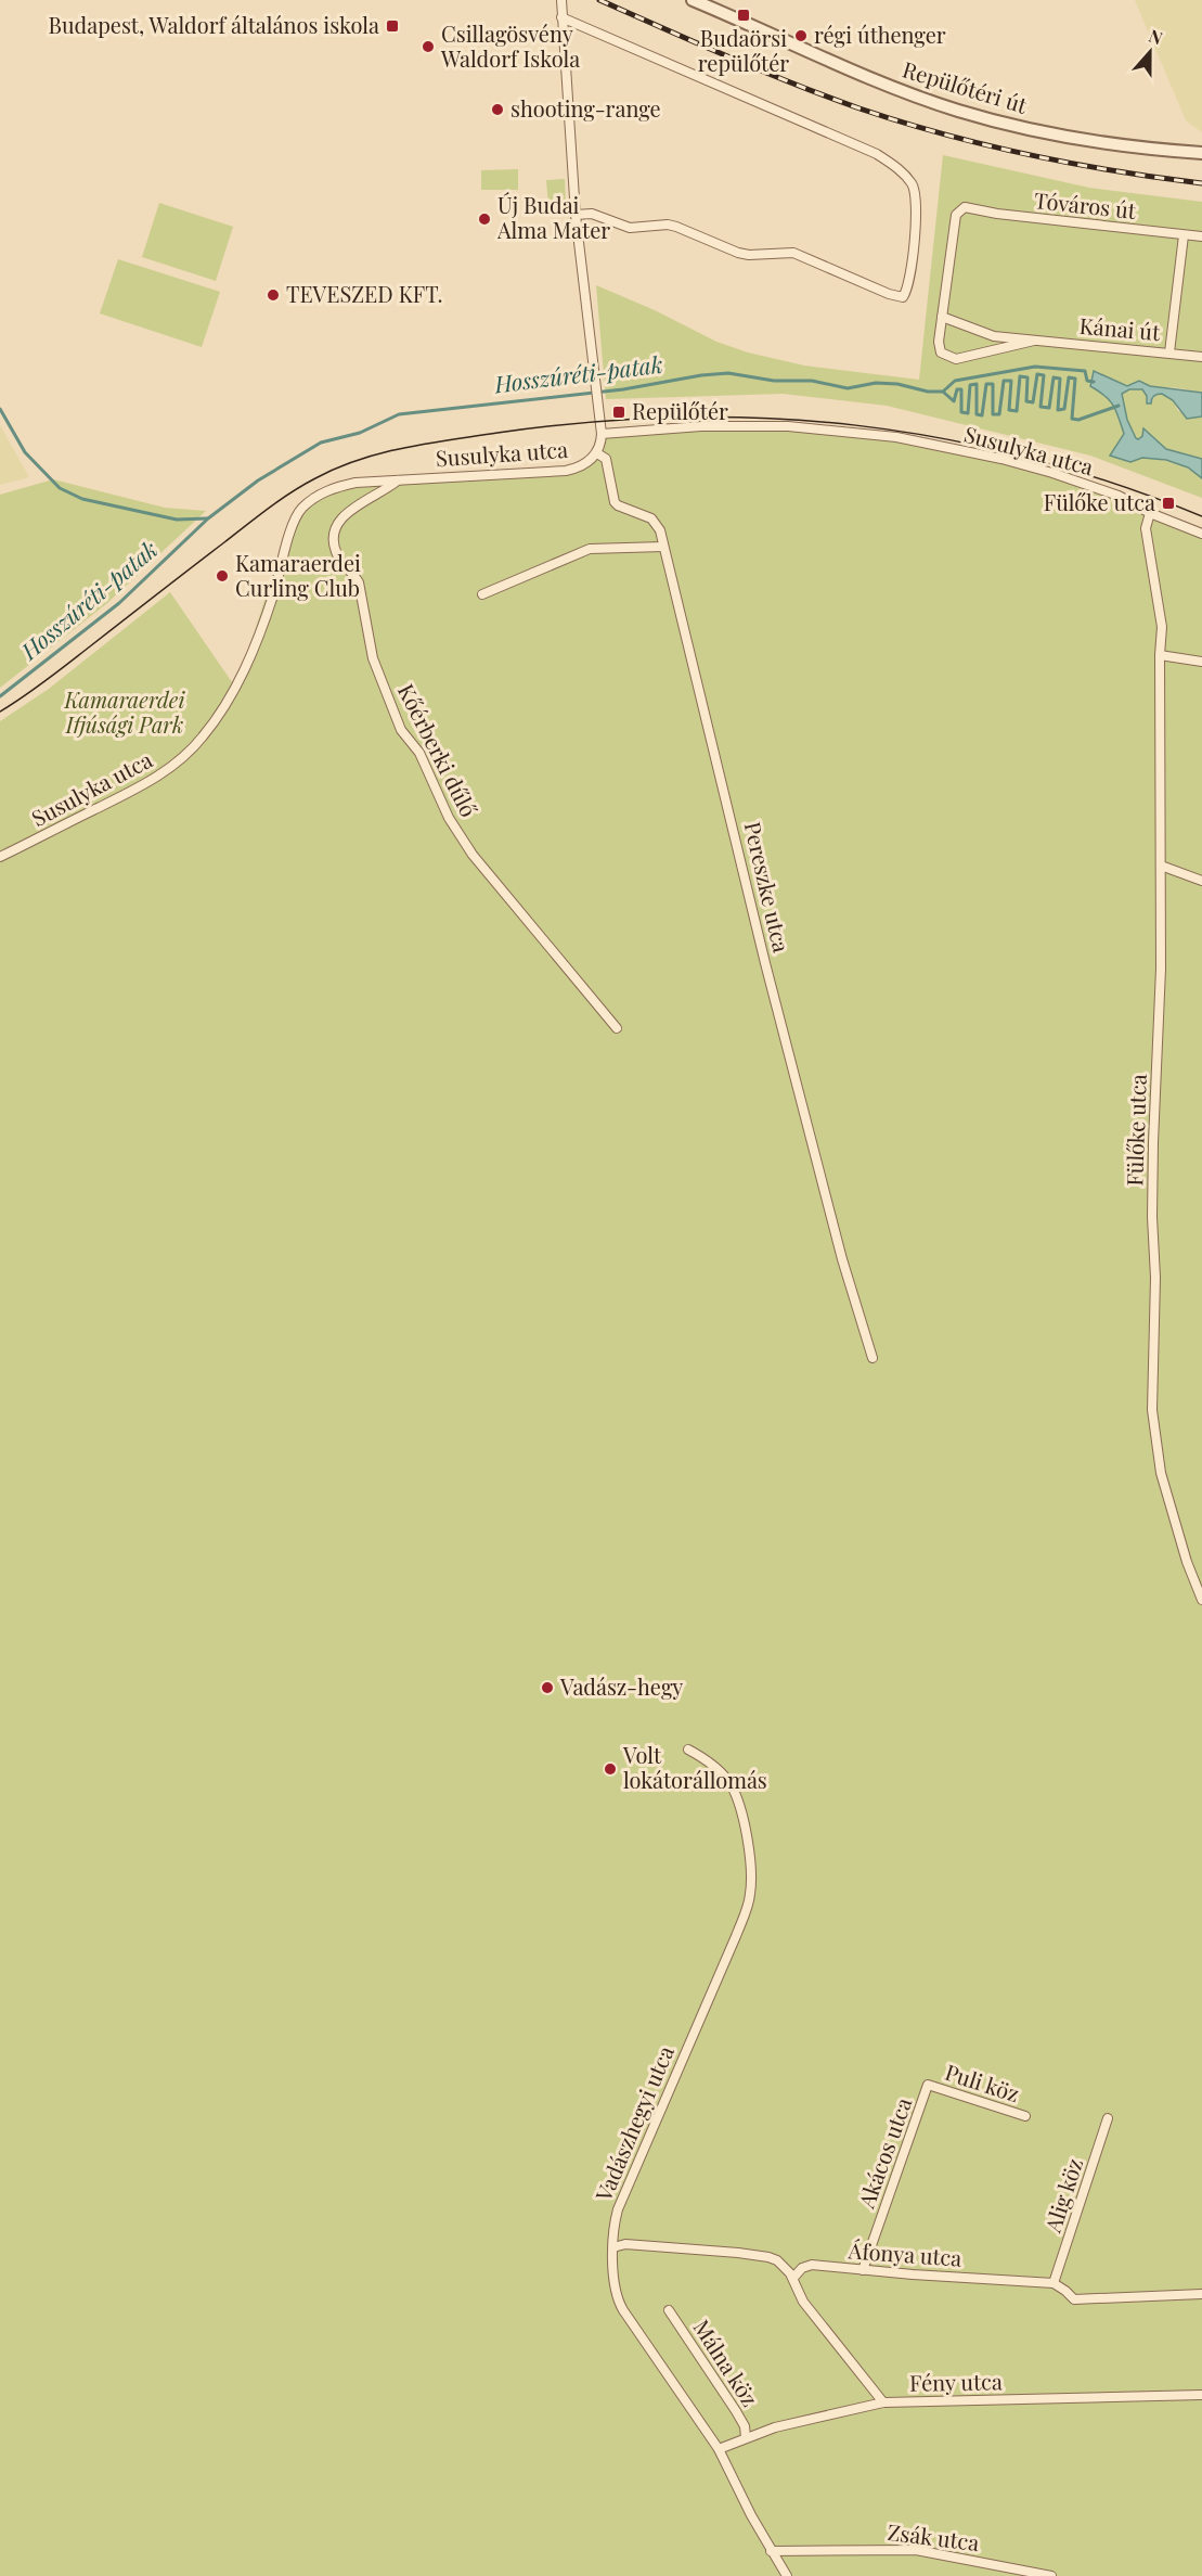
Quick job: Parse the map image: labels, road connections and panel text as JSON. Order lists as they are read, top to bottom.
{
  "streets": {
    "street": [
      "Repülőtéri út",
      "Tóváros út",
      "Kánai út",
      "Susulyka utca",
      "Kőérberki dűlő",
      "Pereszke utca",
      "Fülőke utca",
      "Puli köz",
      "Vadászhegyi utca",
      "Akácos utca",
      "Alig köz",
      "Áfonya utca",
      "Málna köz",
      "Fény utca",
      "Zsák utca"
    ]
  },
  "crossings": [
    ["Tóváros út", "Kánai út"],
    ["Susulyka utca", "Kőérberki dűlő"],
    ["Susulyka utca", "Pereszke utca"],
    ["Susulyka utca", "Fülőke utca"],
    ["Puli köz", "Akácos utca"],
    ["Vadászhegyi utca", "Fény utca"],
    ["Vadászhegyi utca", "Zsák utca"],
    ["Akácos utca", "Áfonya utca"],
    ["Alig köz", "Áfonya utca"],
    ["Málna köz", "Fény utca"]
  ],
  "water": ["Hosszúréti-patak"],
  "parks": ["Kamaraerdei Ifjúsági Park"],
  "places": {
    "transit": [
      "Budaörsi repülőtér",
      "Budapest, Waldorf általános iskola",
      "Repülőtér",
      "Fülőke utca"
    ],
    "other": [
      "régi úthenger",
      "Csillagösvény Waldorf Iskola",
      "shooting-range",
      "Új Budai Alma Mater",
      "TEVESZED KFT.",
      "Kamaraerdei Curling Club",
      "Vadász-hegy",
      "Volt lokátorállomás"
    ]
  },
  "north": "top"
}
